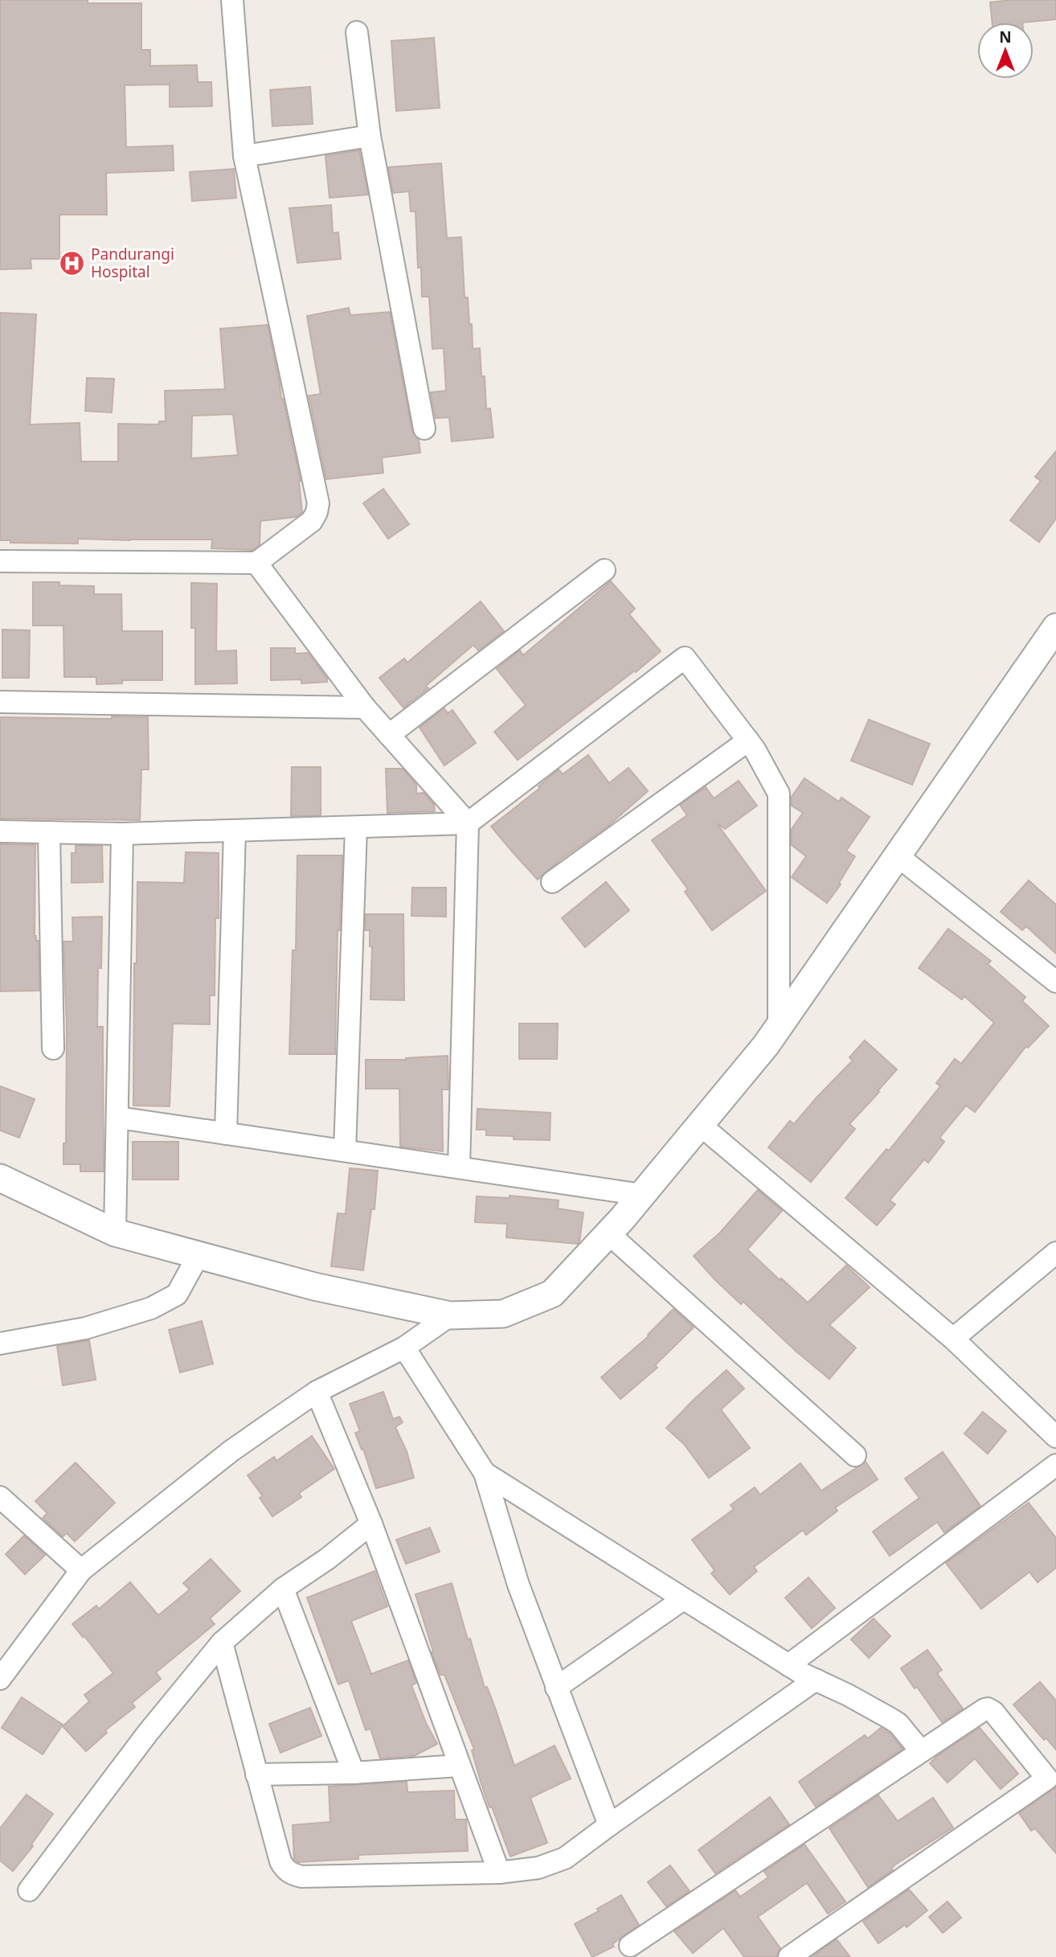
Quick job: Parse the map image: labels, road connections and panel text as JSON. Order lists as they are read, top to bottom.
{
  "places": {
    "hospital": ["Pandurangi Hospital"]
  },
  "north": "top"
}
